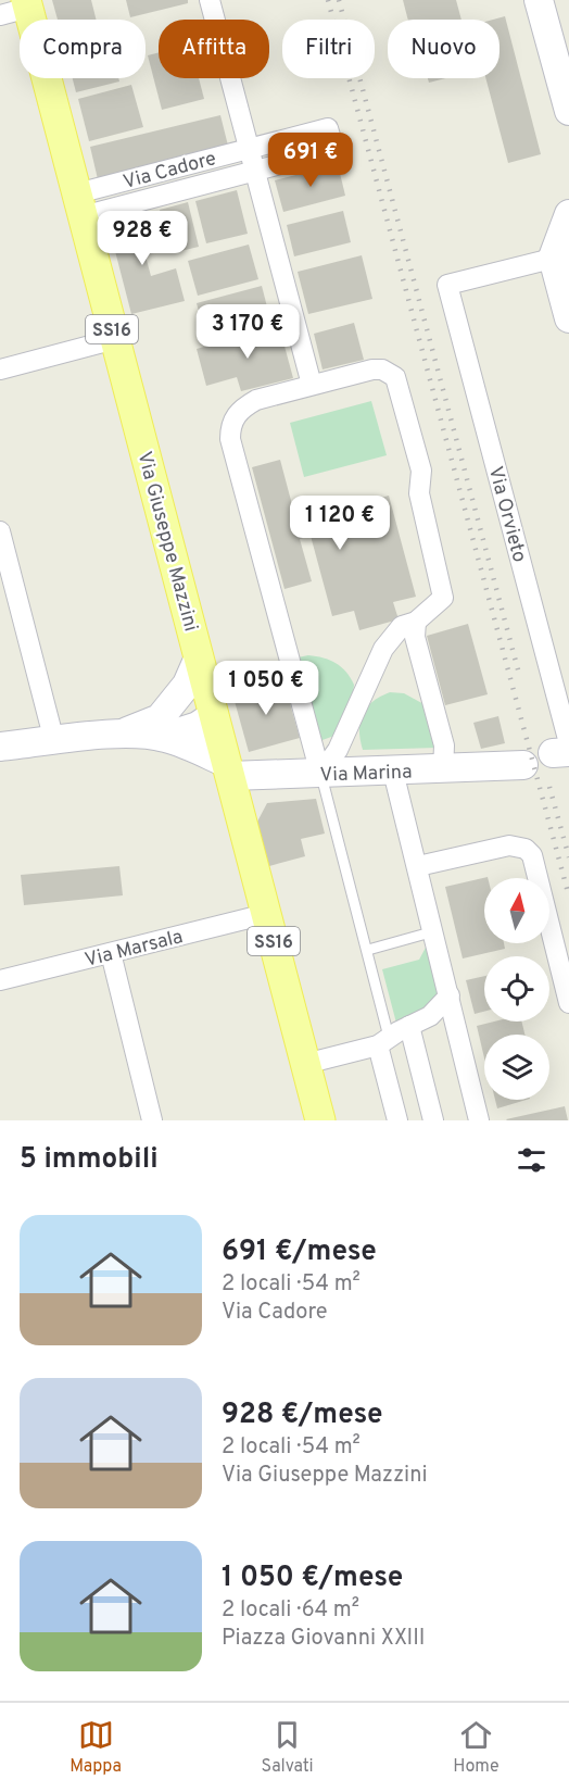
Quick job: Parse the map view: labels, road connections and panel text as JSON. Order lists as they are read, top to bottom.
{
  "streets": {
    "main road": ["SS16", "Via Giuseppe Mazzini"],
    "street": [
      "Via Cadore",
      "Via Orvieto",
      "Via Marina",
      "Via Marsala"
    ]
  },
  "crossings": [
    ["Via Cadore", "Via Giuseppe Mazzini"],
    ["Via Giuseppe Mazzini", "Via Marina"],
    ["Via Giuseppe Mazzini", "Via Marsala"]
  ],
  "north": "top",
  "page": {
    "chip": [
      "Compra",
      "Affitta",
      "Filtri",
      "Nuovo"
    ],
    "price": [
      "691 €",
      "928 €",
      "3 170 €",
      "1 120 €",
      "1 050 €"
    ],
    "heading": "5 immobili",
    "list": [
      {
        "name": "691 €/mese",
        "note": "2 locali · 54 m² · Via Cadore"
      },
      {
        "name": "928 €/mese",
        "note": "2 locali · 54 m² · Via Giuseppe Mazzini"
      },
      {
        "name": "1 050 €/mese",
        "note": "2 locali · 64 m² · Piazza Giovanni XXIII"
      }
    ],
    "tabs": ["Mappa", "Salvati", "Home"]
  }
}
